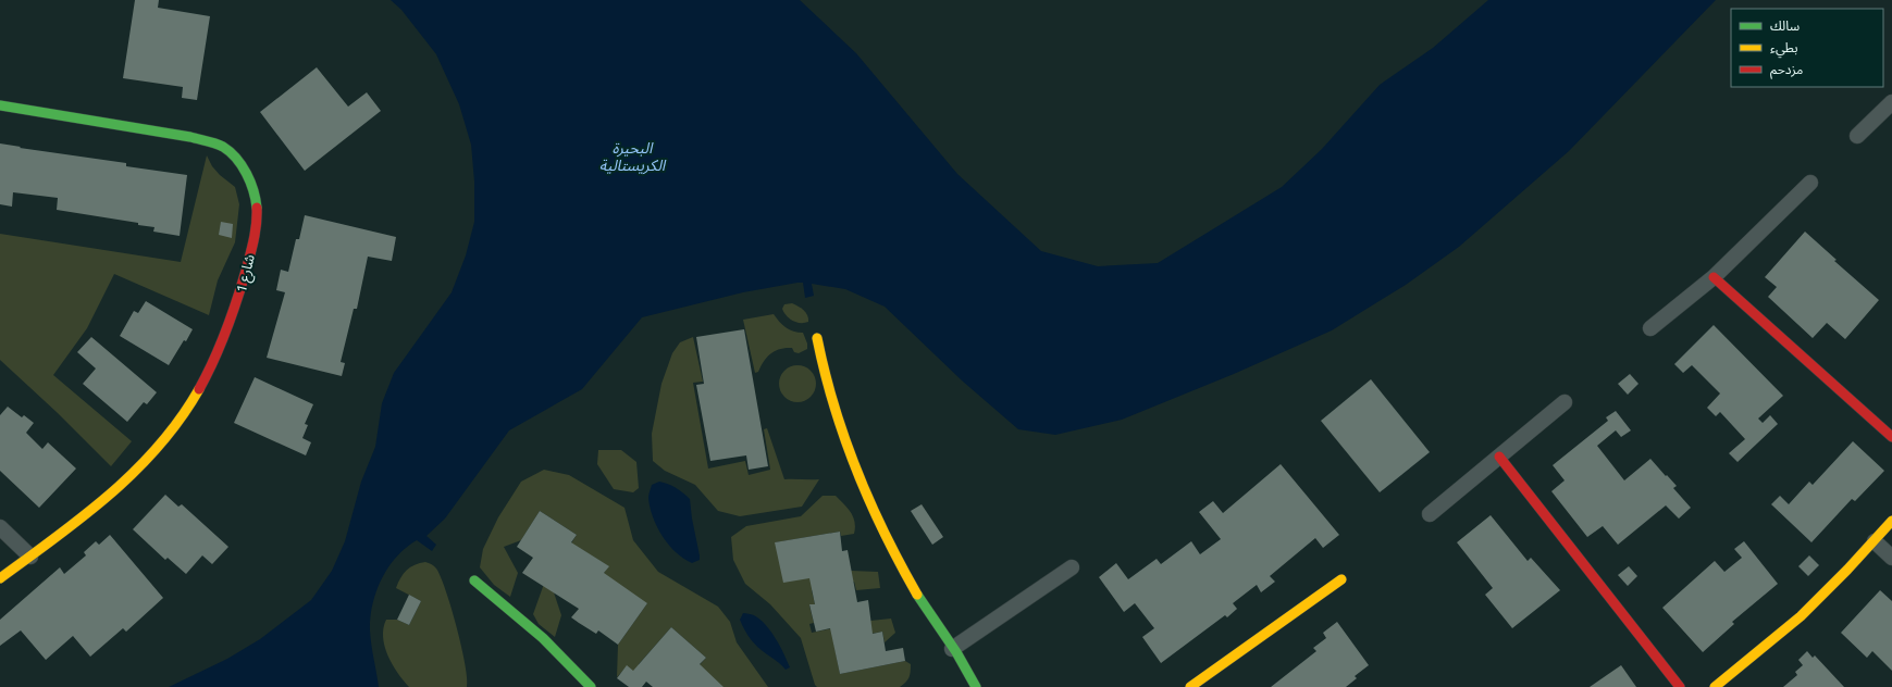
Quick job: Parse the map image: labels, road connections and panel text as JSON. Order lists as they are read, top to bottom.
{
  "streets": {
    "street": ["شارع 1"]
  },
  "water": ["البحيرة الكريستالية"],
  "legend": ["سالك", "بطيء", "مزدحم"]
}
